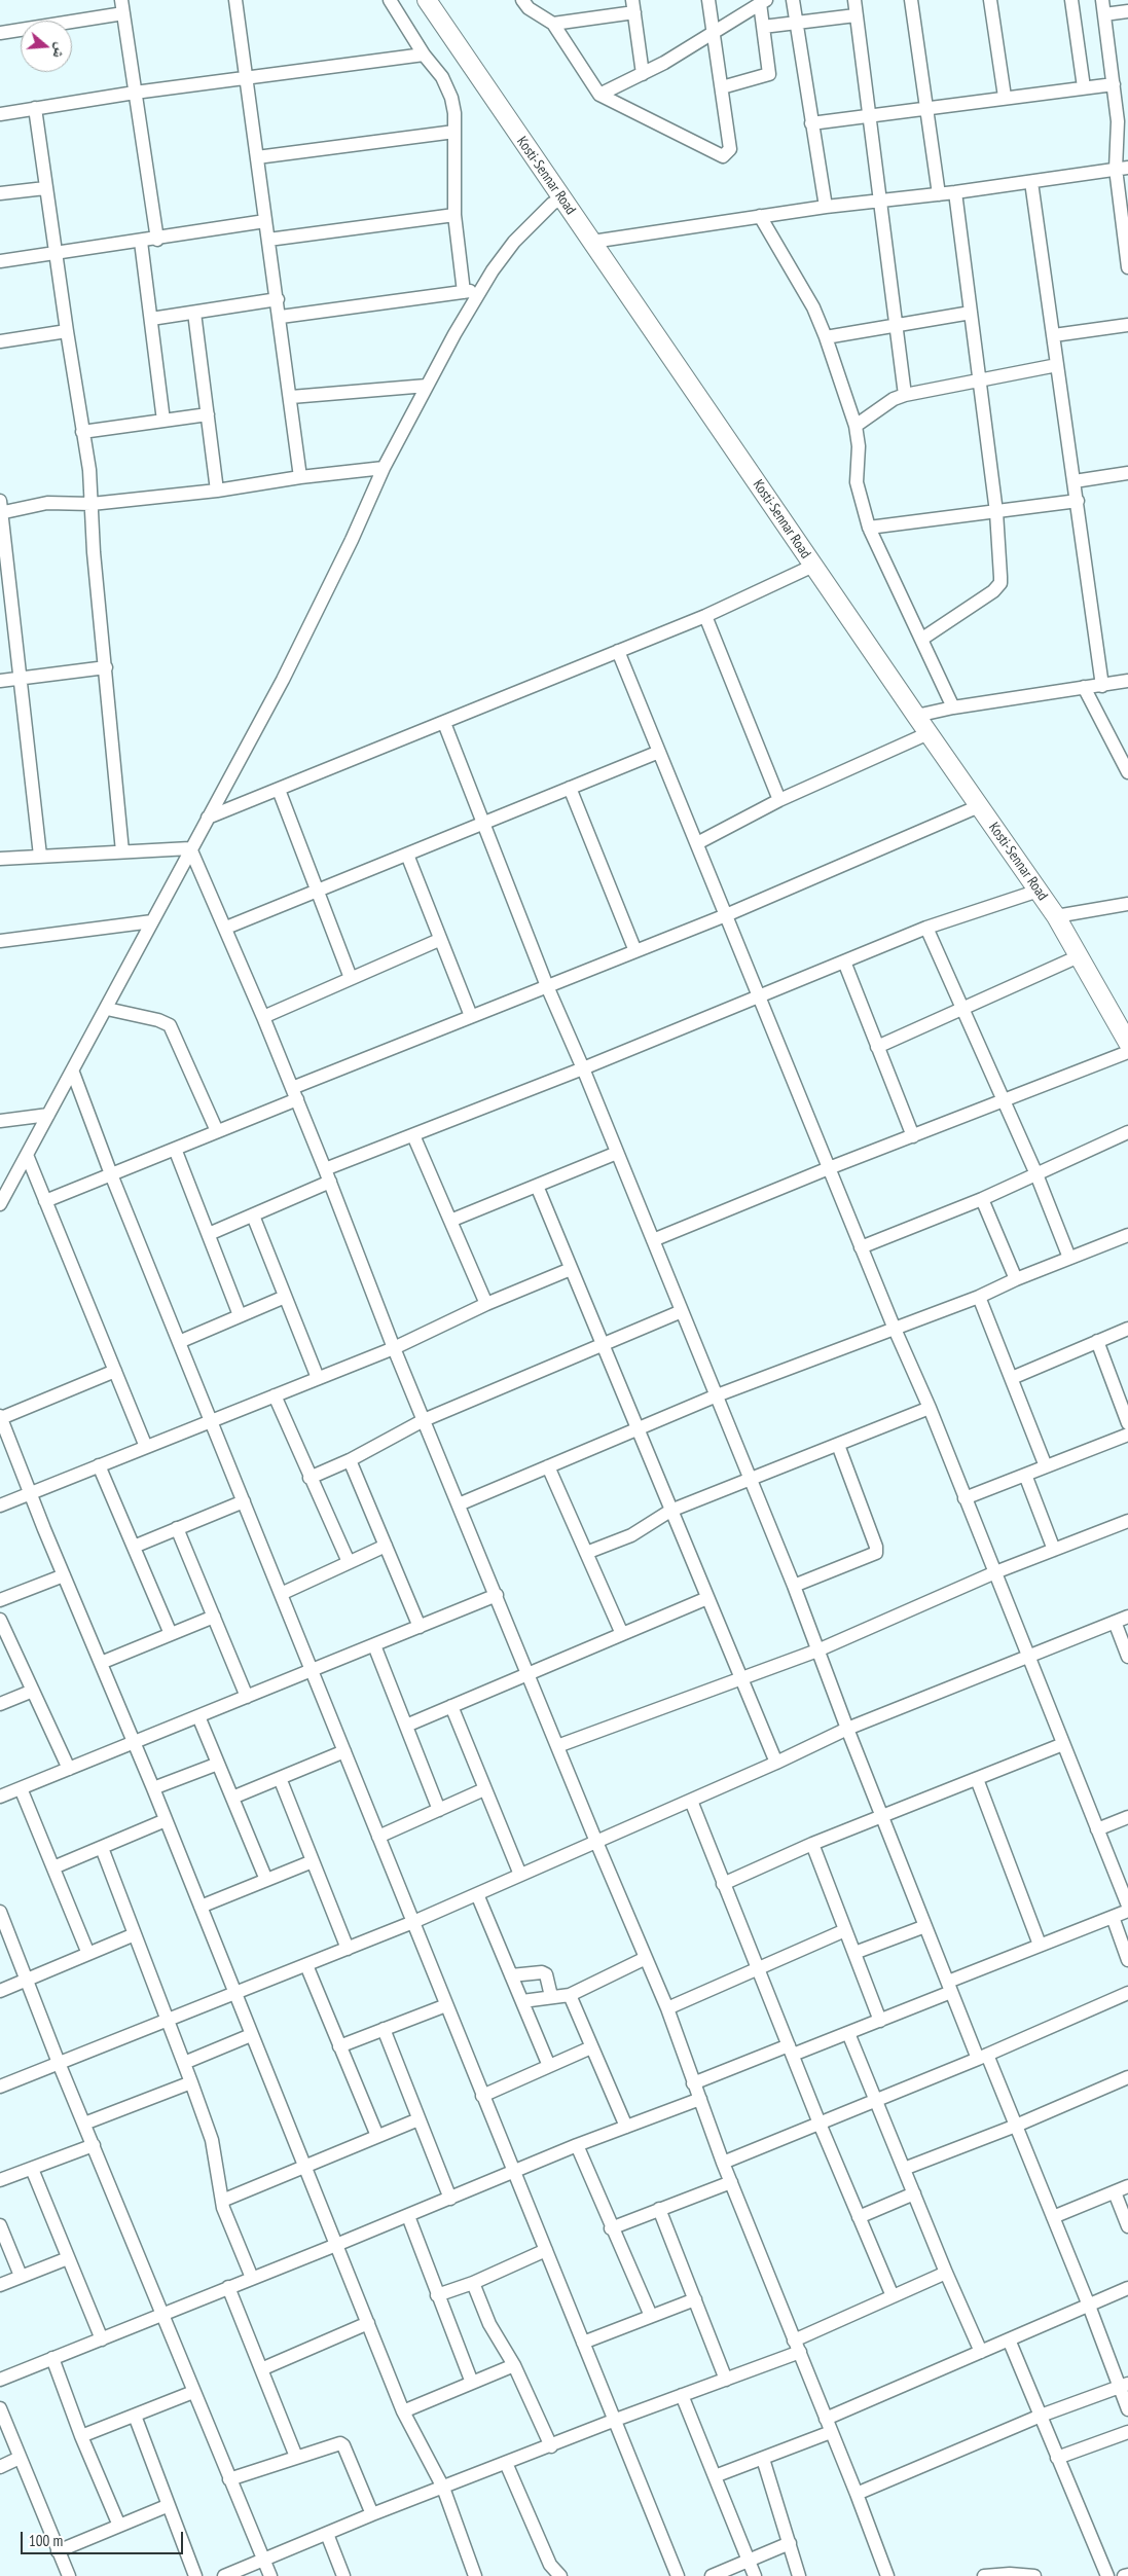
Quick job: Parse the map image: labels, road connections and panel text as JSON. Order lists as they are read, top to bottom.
{
  "streets": {
    "highway": ["Kosti-Sennar Road"]
  },
  "scale_bar": "100 m",
  "north": "right"
}
